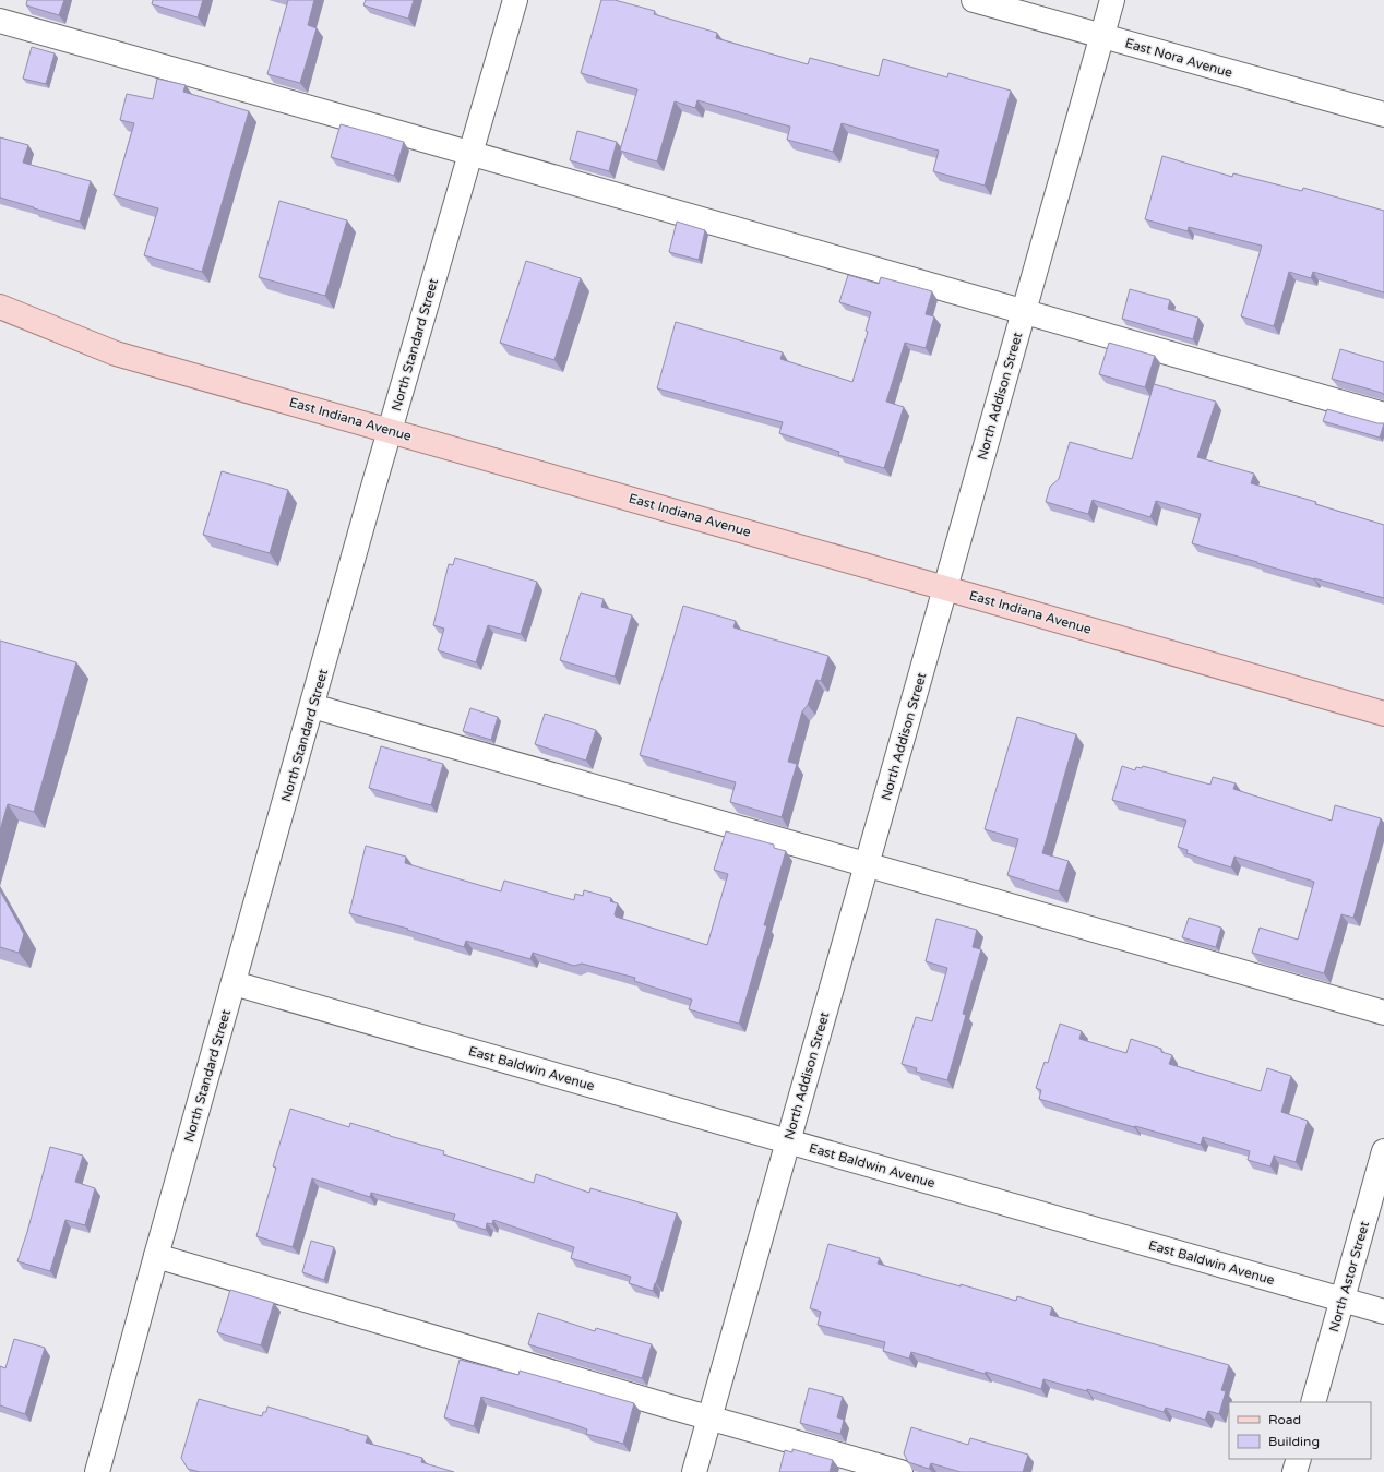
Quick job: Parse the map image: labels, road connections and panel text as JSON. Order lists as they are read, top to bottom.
{
  "streets": {
    "main road": ["East Indiana Avenue"],
    "street": [
      "East Nora Avenue",
      "North Standard Street",
      "North Addison Street",
      "East Baldwin Avenue",
      "North Astor Street"
    ]
  },
  "crossings": [
    ["East Nora Avenue", "North Addison Street"],
    ["North Standard Street", "East Indiana Avenue"],
    ["North Standard Street", "East Baldwin Avenue"],
    ["North Addison Street", "East Indiana Avenue"],
    ["North Addison Street", "East Baldwin Avenue"],
    ["East Baldwin Avenue", "North Astor Street"]
  ],
  "legend": ["Road", "Building"]
}
